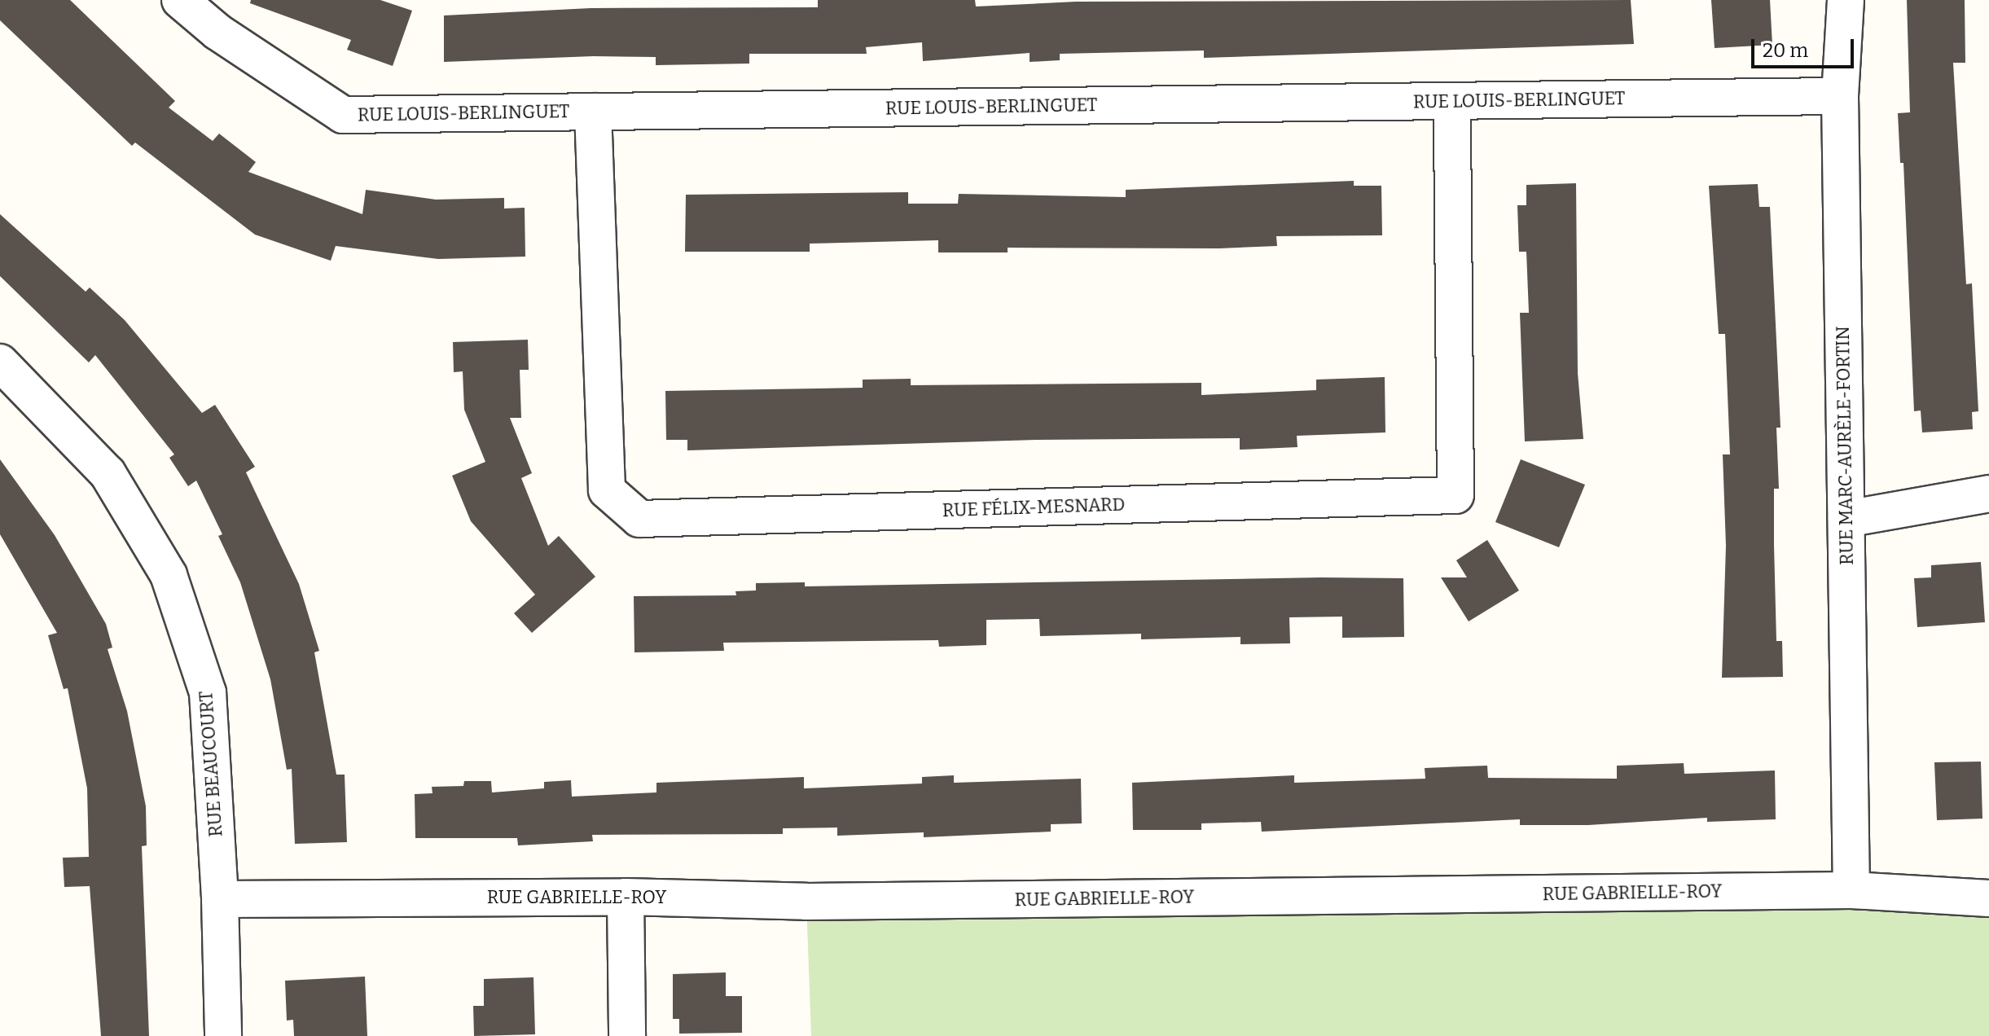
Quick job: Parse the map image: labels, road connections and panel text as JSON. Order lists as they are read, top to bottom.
{
  "streets": {
    "street": [
      "RUE LOUIS-BERLINGUET",
      "RUE MARC-AURÈLE-FORTIN",
      "RUE FÉLIX-MESNARD",
      "RUE BEAUCOURT",
      "RUE GABRIELLE-ROY"
    ]
  },
  "crossings": [
    ["RUE LOUIS-BERLINGUET", "RUE MARC-AURÈLE-FORTIN"],
    ["RUE LOUIS-BERLINGUET", "RUE FÉLIX-MESNARD"],
    ["RUE MARC-AURÈLE-FORTIN", "RUE GABRIELLE-ROY"],
    ["RUE BEAUCOURT", "RUE GABRIELLE-ROY"]
  ],
  "scale_bar": "20 m"
}
